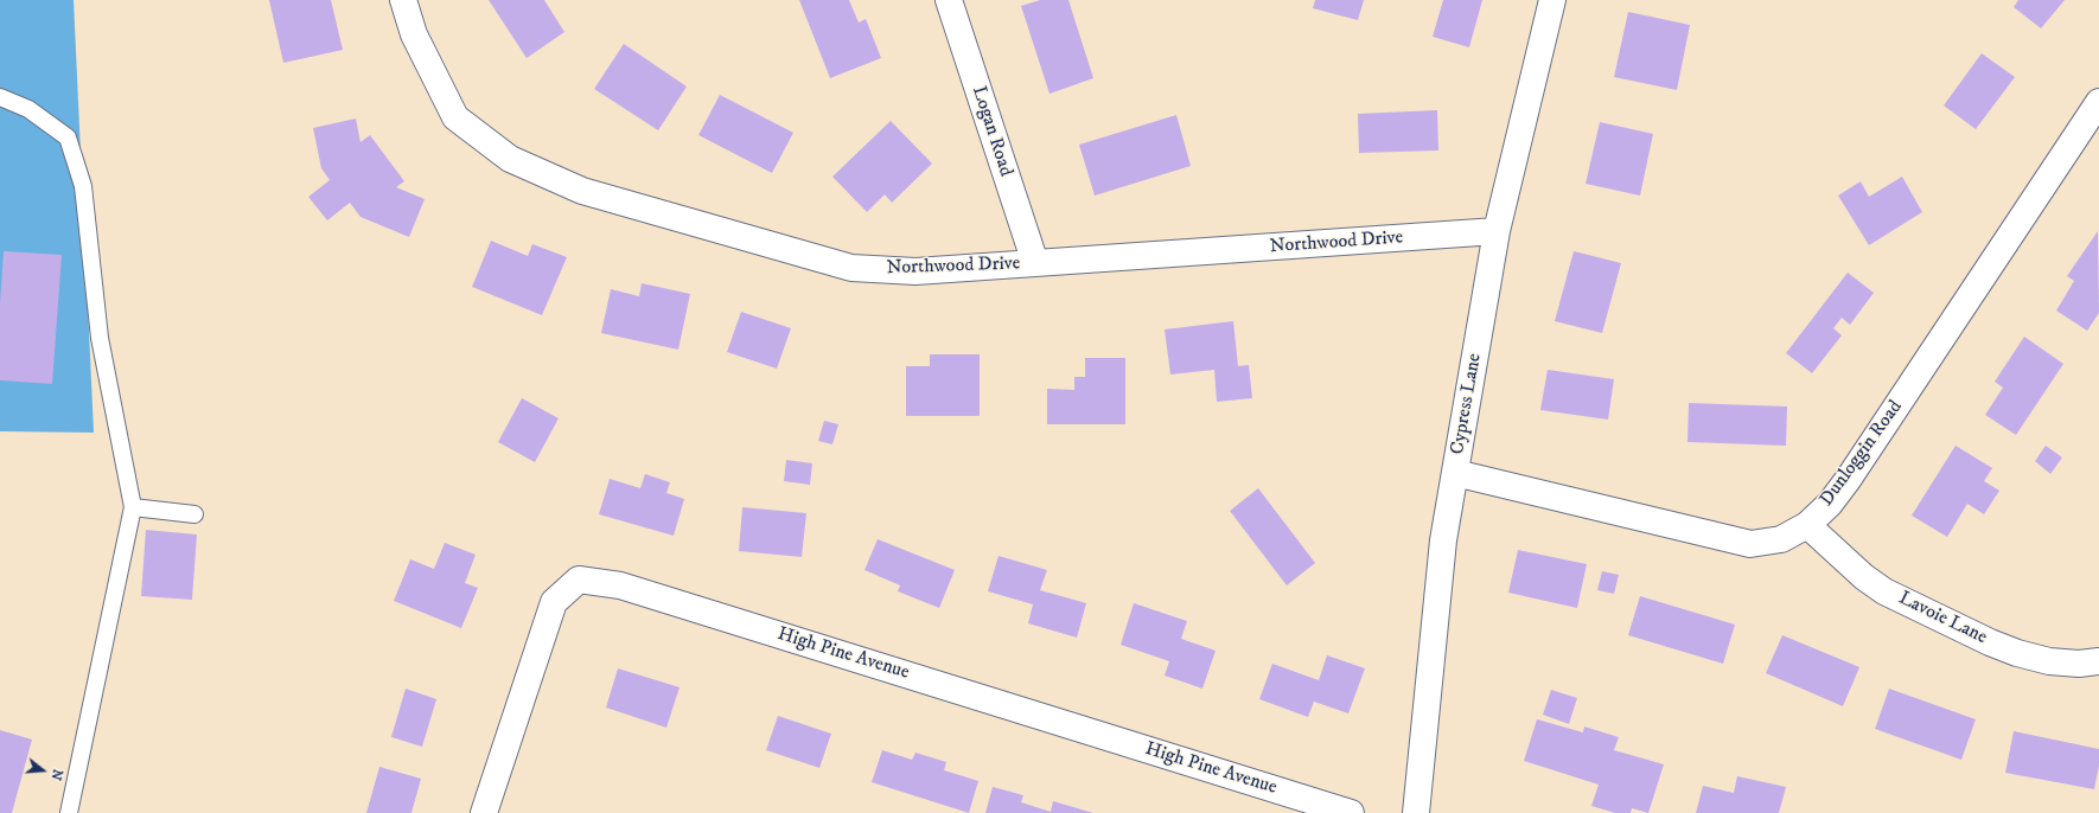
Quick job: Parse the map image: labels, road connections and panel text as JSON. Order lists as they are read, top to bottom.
{
  "streets": {
    "street": [
      "Logan Road",
      "Northwood Drive",
      "Cypress Lane",
      "Dunloggin Road",
      "Lavoie Lane",
      "High Pine Avenue"
    ]
  },
  "crossings": [
    ["Logan Road", "Northwood Drive"],
    ["Northwood Drive", "Cypress Lane"],
    ["Cypress Lane", "Dunloggin Road"],
    ["Dunloggin Road", "Lavoie Lane"]
  ],
  "north": "right"
}
